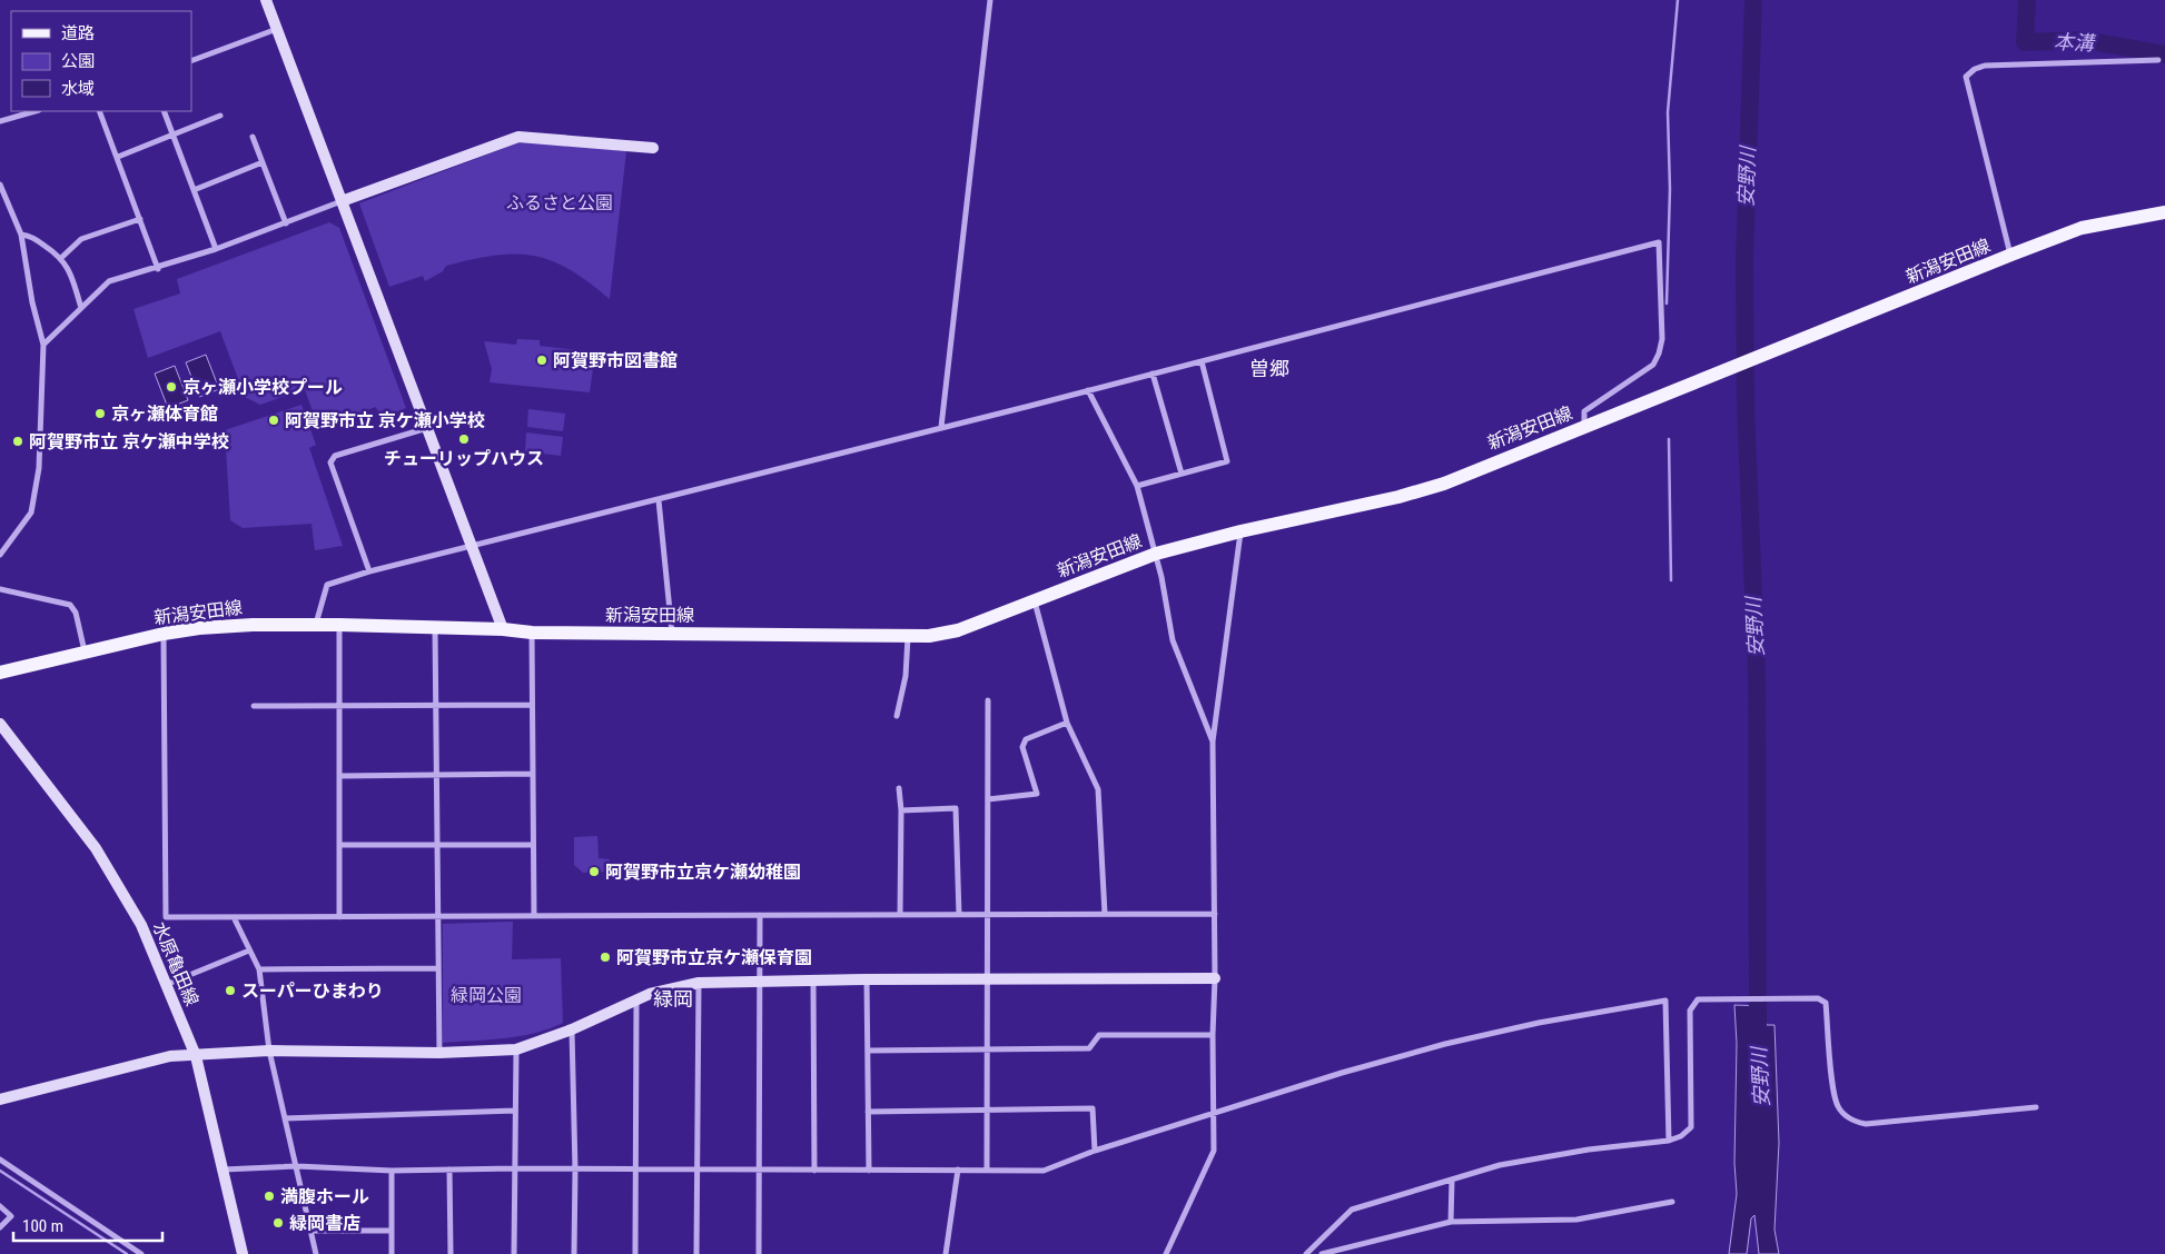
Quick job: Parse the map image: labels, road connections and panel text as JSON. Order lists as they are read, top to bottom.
{
  "streets": {
    "main road": ["新潟安田線"],
    "street": ["水原亀田線"]
  },
  "districts": ["曽郷", "緑岡"],
  "water": ["本溝", "安野川"],
  "parks": ["ふるさと公園", "緑岡公園"],
  "places": [
    "阿賀野市図書館",
    "京ヶ瀬小学校プール",
    "京ヶ瀬体育館",
    "阿賀野市立 京ケ瀬小学校",
    "チューリップハウス",
    "阿賀野市立 京ケ瀬中学校",
    "阿賀野市立京ケ瀬幼稚園",
    "阿賀野市立京ケ瀬保育園",
    "スーパーひまわり",
    "満腹ホール",
    "緑岡書店"
  ],
  "legend": ["道路", "公園", "水域"],
  "scale_bar": "100 m"
}
